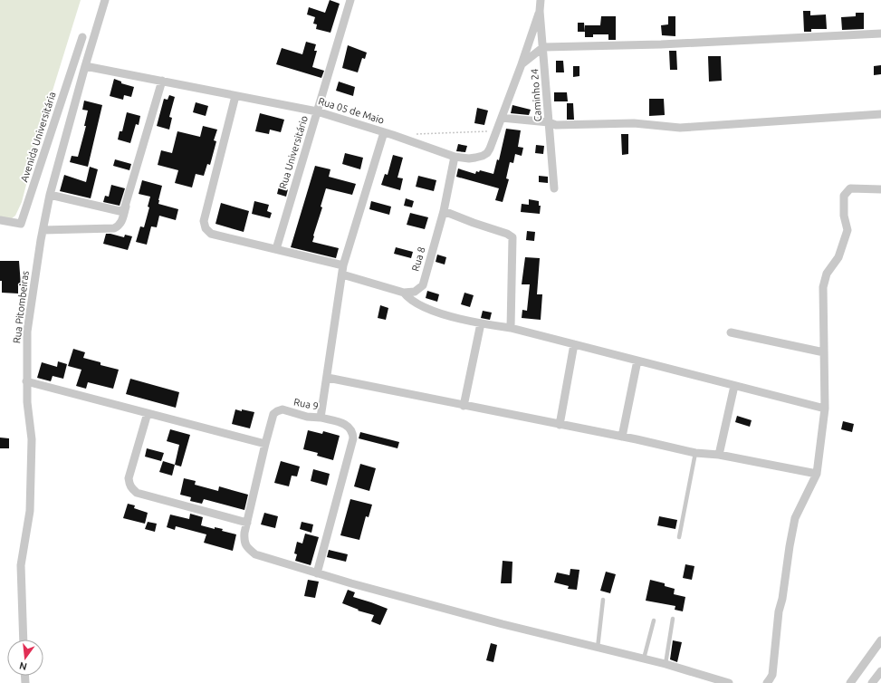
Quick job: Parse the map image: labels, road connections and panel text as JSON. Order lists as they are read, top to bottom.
{
  "streets": {
    "street": [
      "Caminho 24",
      "Rua 05 de Maio",
      "Avenida Universitária",
      "Rua Universitário",
      "Rua 8",
      "Rua Pitombeiras",
      "Rua 9"
    ]
  },
  "crossings": [
    ["Caminho 24", "Rua 05 de Maio"],
    ["Rua 05 de Maio", "Rua Universitário"],
    ["Rua 05 de Maio", "Rua 8"],
    ["Rua 05 de Maio", "Rua Pitombeiras"],
    ["Rua 05 de Maio", "Rua 9"]
  ],
  "north": "bottom"
}
